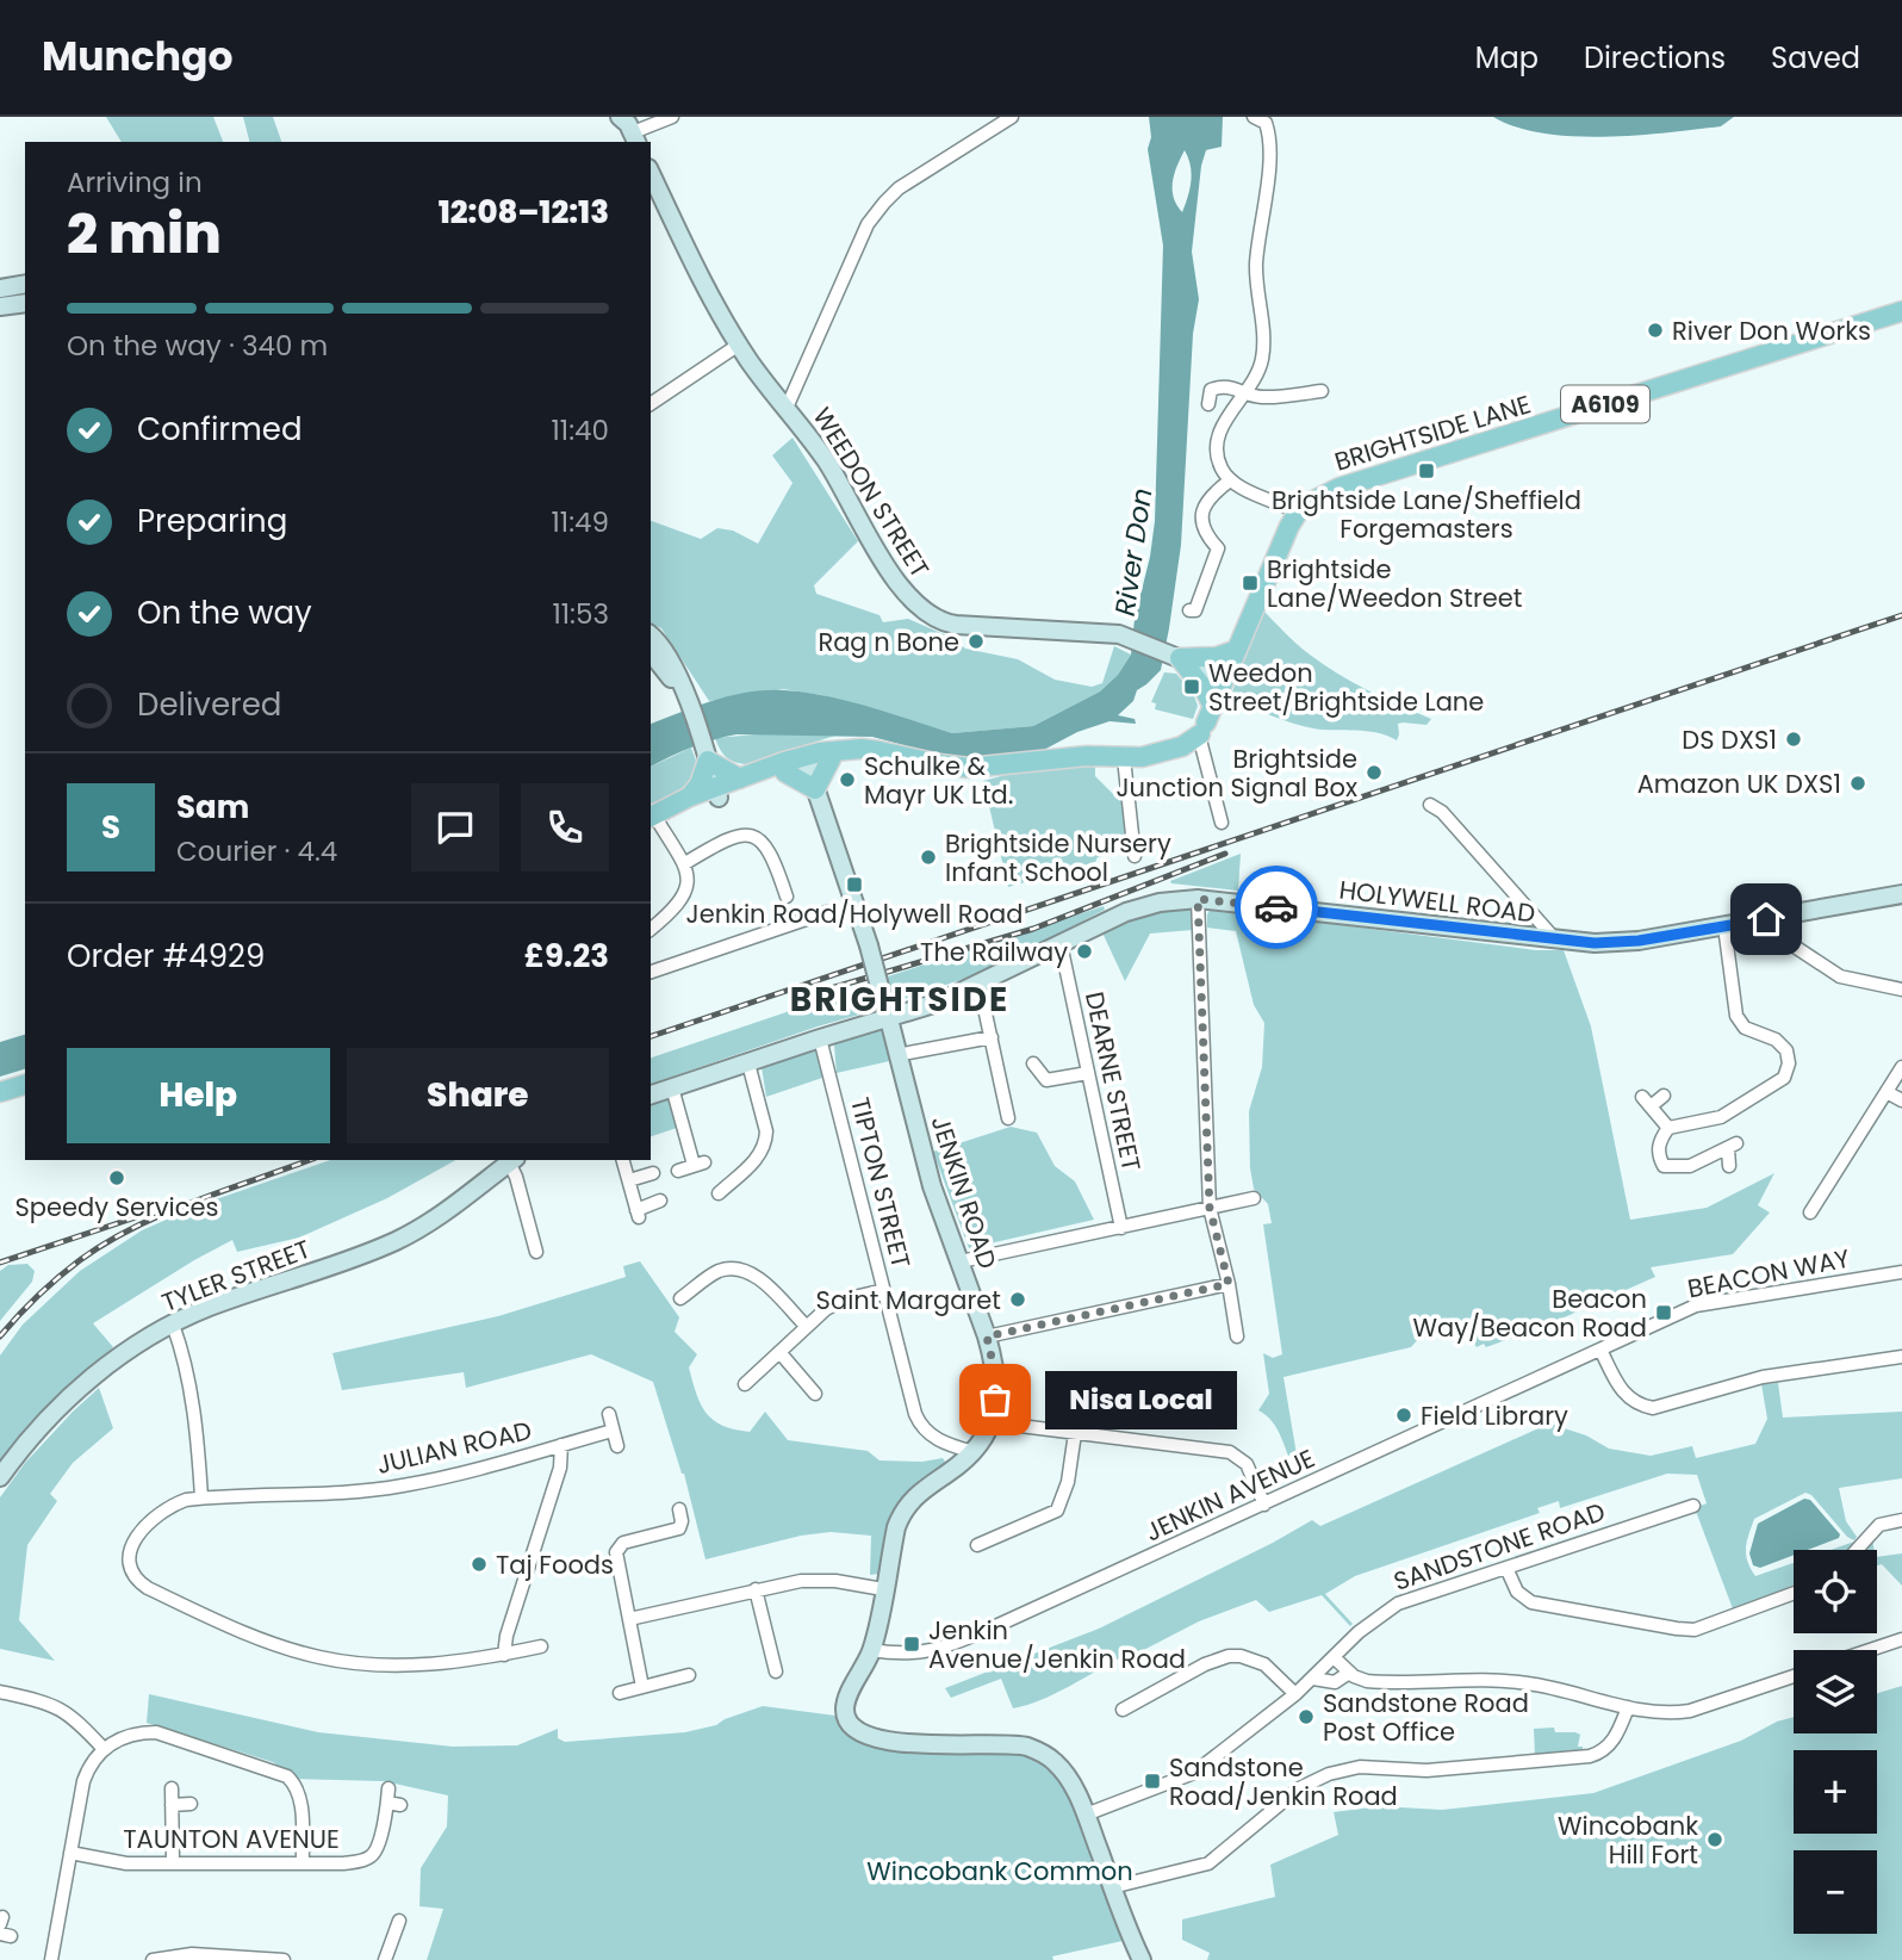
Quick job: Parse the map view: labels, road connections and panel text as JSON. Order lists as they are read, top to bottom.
{
  "streets": {
    "main road": ["A6109", "BRIGHTSIDE LANE"],
    "street": [
      "WEEDON STREET",
      "HOLYWELL ROAD",
      "DEARNE STREET",
      "TIPTON STREET",
      "JENKIN ROAD",
      "BEACON WAY",
      "TYLER STREET",
      "JULIAN ROAD",
      "JENKIN AVENUE",
      "SANDSTONE ROAD",
      "TAUNTON AVENUE"
    ]
  },
  "crossings": [
    ["A6109", "BRIGHTSIDE LANE"],
    ["A6109", "WEEDON STREET"],
    ["BRIGHTSIDE LANE", "WEEDON STREET"],
    ["HOLYWELL ROAD", "DEARNE STREET"],
    ["HOLYWELL ROAD", "JENKIN ROAD"],
    ["TIPTON STREET", "JENKIN ROAD"],
    ["JENKIN ROAD", "JENKIN AVENUE"],
    ["JENKIN ROAD", "SANDSTONE ROAD"],
    ["BEACON WAY", "JENKIN AVENUE"]
  ],
  "districts": ["BRIGHTSIDE"],
  "water": ["River Don"],
  "parks": ["Wincobank Common"],
  "places": {
    "other": [
      "River Don Works",
      "Rag n Bone",
      "DS DXS1",
      "Brightside Junction Signal Box",
      "Schulke & Mayr UK Ltd.",
      "Amazon UK DXS1",
      "Brightside Nursery Infant School",
      "The Railway",
      "Speedy Services",
      "Saint Margaret",
      "Nisa Local",
      "Field Library",
      "Taj Foods",
      "Sandstone Road Post Office",
      "Wincobank Hill Fort"
    ],
    "transit": [
      "Brightside Lane/Sheffield Forgemasters",
      "Brightside Lane/Weedon Street",
      "Weedon Street/Brightside Lane",
      "Jenkin Road/Holywell Road",
      "Beacon Way/Beacon Road",
      "Jenkin Avenue/Jenkin Road",
      "Sandstone Road/Jenkin Road"
    ]
  },
  "page": {
    "header": "Munchgo",
    "nav": ["Map", "Directions", "Saved"],
    "heading": ["2 min", "Arriving in", "12:08–12:13"],
    "panel": [
      "Sam",
      "Courier · 4.4",
      "Order #4929",
      "£9.23"
    ],
    "bar": "On the way · 340 m",
    "list": [
      ["Confirmed", "11:40"],
      ["Preparing", "11:49"],
      ["On the way", "11:53"],
      "Delivered"
    ],
    "round": "S",
    "buttons": ["Help", "Share"],
    "bubble": "Nisa Local",
    "map_buttons": ["+", "−"]
  }
}
